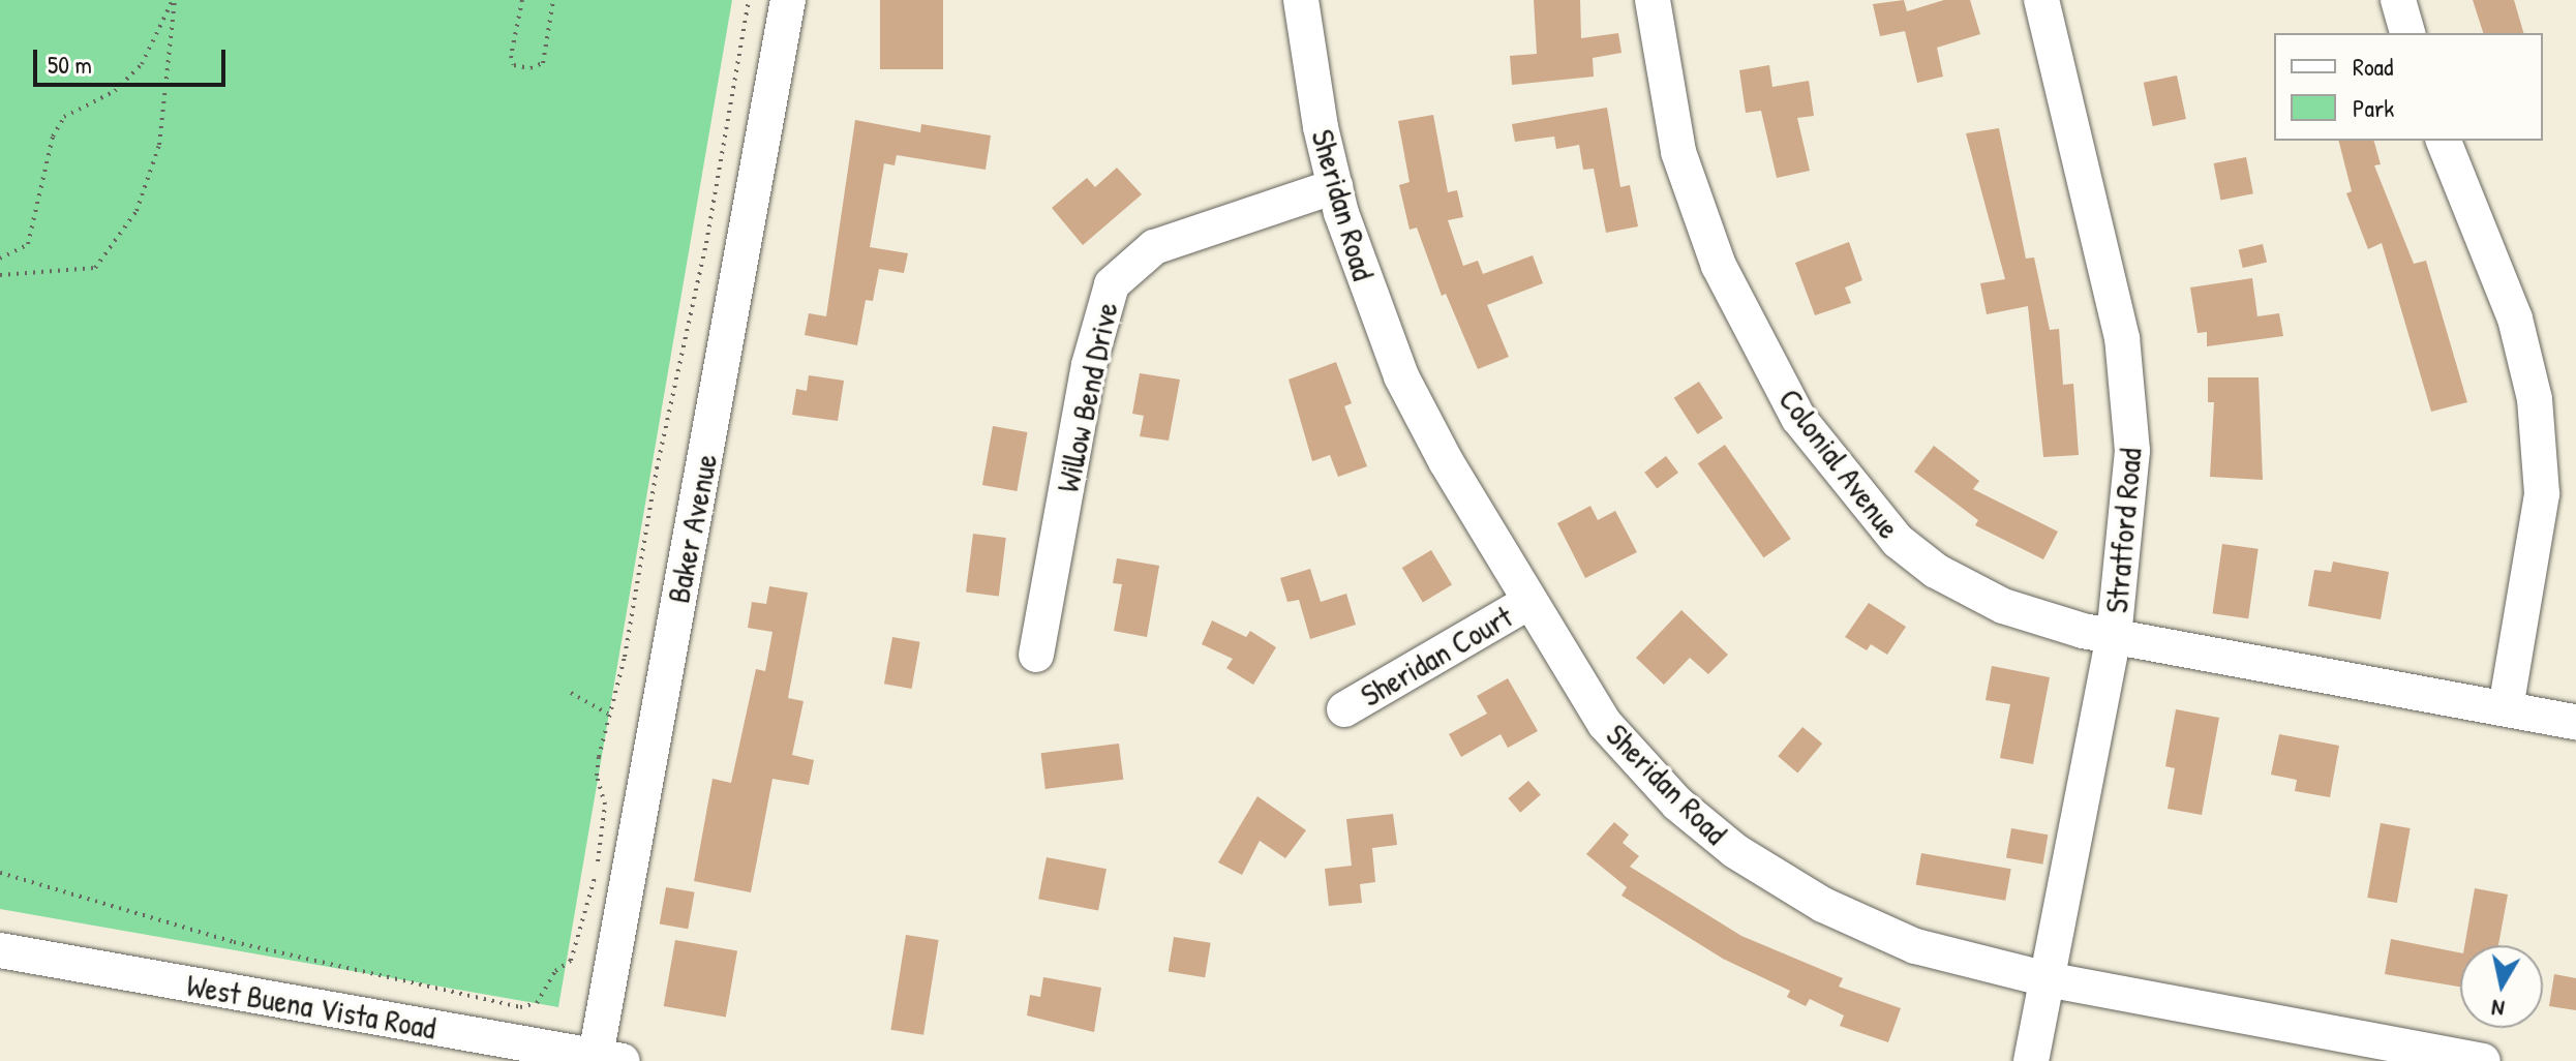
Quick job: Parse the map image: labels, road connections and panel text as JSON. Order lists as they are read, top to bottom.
{
  "streets": {
    "street": [
      "Sheridan Road",
      "Willow Bend Drive",
      "Colonial Avenue",
      "Baker Avenue",
      "Stratford Road",
      "Sheridan Court",
      "West Buena Vista Road"
    ]
  },
  "crossings": [
    ["Sheridan Road", "Willow Bend Drive"],
    ["Sheridan Road", "Stratford Road"],
    ["Sheridan Road", "Sheridan Court"],
    ["Colonial Avenue", "Stratford Road"],
    ["Baker Avenue", "West Buena Vista Road"]
  ],
  "legend": ["Road", "Park"],
  "scale_bar": "50 m",
  "north": "bottom"
}
